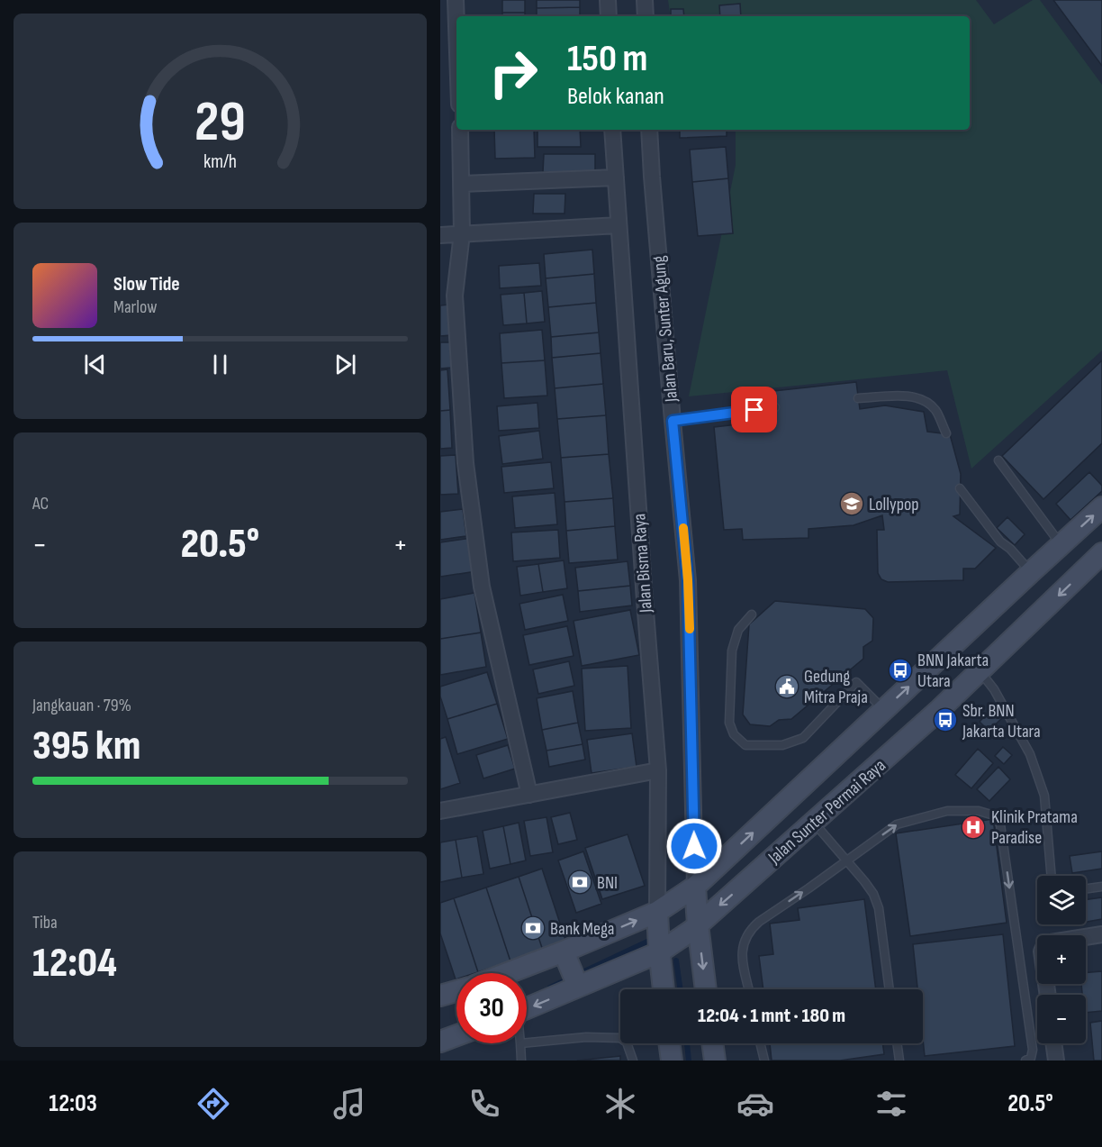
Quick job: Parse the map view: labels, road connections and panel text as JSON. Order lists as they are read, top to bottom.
{
  "streets": {
    "street": ["Jalan Baru, Sunter Agung", "Jalan Bisma Raya", "Jalan Sunter Permai Raya"]
  },
  "crossings": [
    ["Jalan Baru, Sunter Agung", "Jalan Sunter Permai Raya"],
    ["Jalan Bisma Raya", "Jalan Sunter Permai Raya"]
  ],
  "places": {
    "school or university": ["Lollypop"],
    "bus stop": ["BNN Jakarta Utara", "Sbr. BNN Jakarta Utara"],
    "public building": ["Gedung Mitra Praja"],
    "hospital": ["Klinik Pratama Paradise"],
    "bank": ["BNI", "Bank Mega"]
  },
  "page": {
    "turn": ["150 m", "Belok kanan"],
    "song": ["Slow Tide", "Marlow"],
    "tile": [
      "AC",
      ["Jangkauan · 79%", "395 km"],
      ["Tiba", "12:04"]
    ],
    "heat": ["−", "20.5°", "+"],
    "map_buttons": ["+", "−"],
    "limit": "30",
    "trip": "12:04 · 1 mnt · 180 m",
    "tabs": ["12:03", "20.5°"],
    "gauge": ["29", "km/h"]
  }
}
